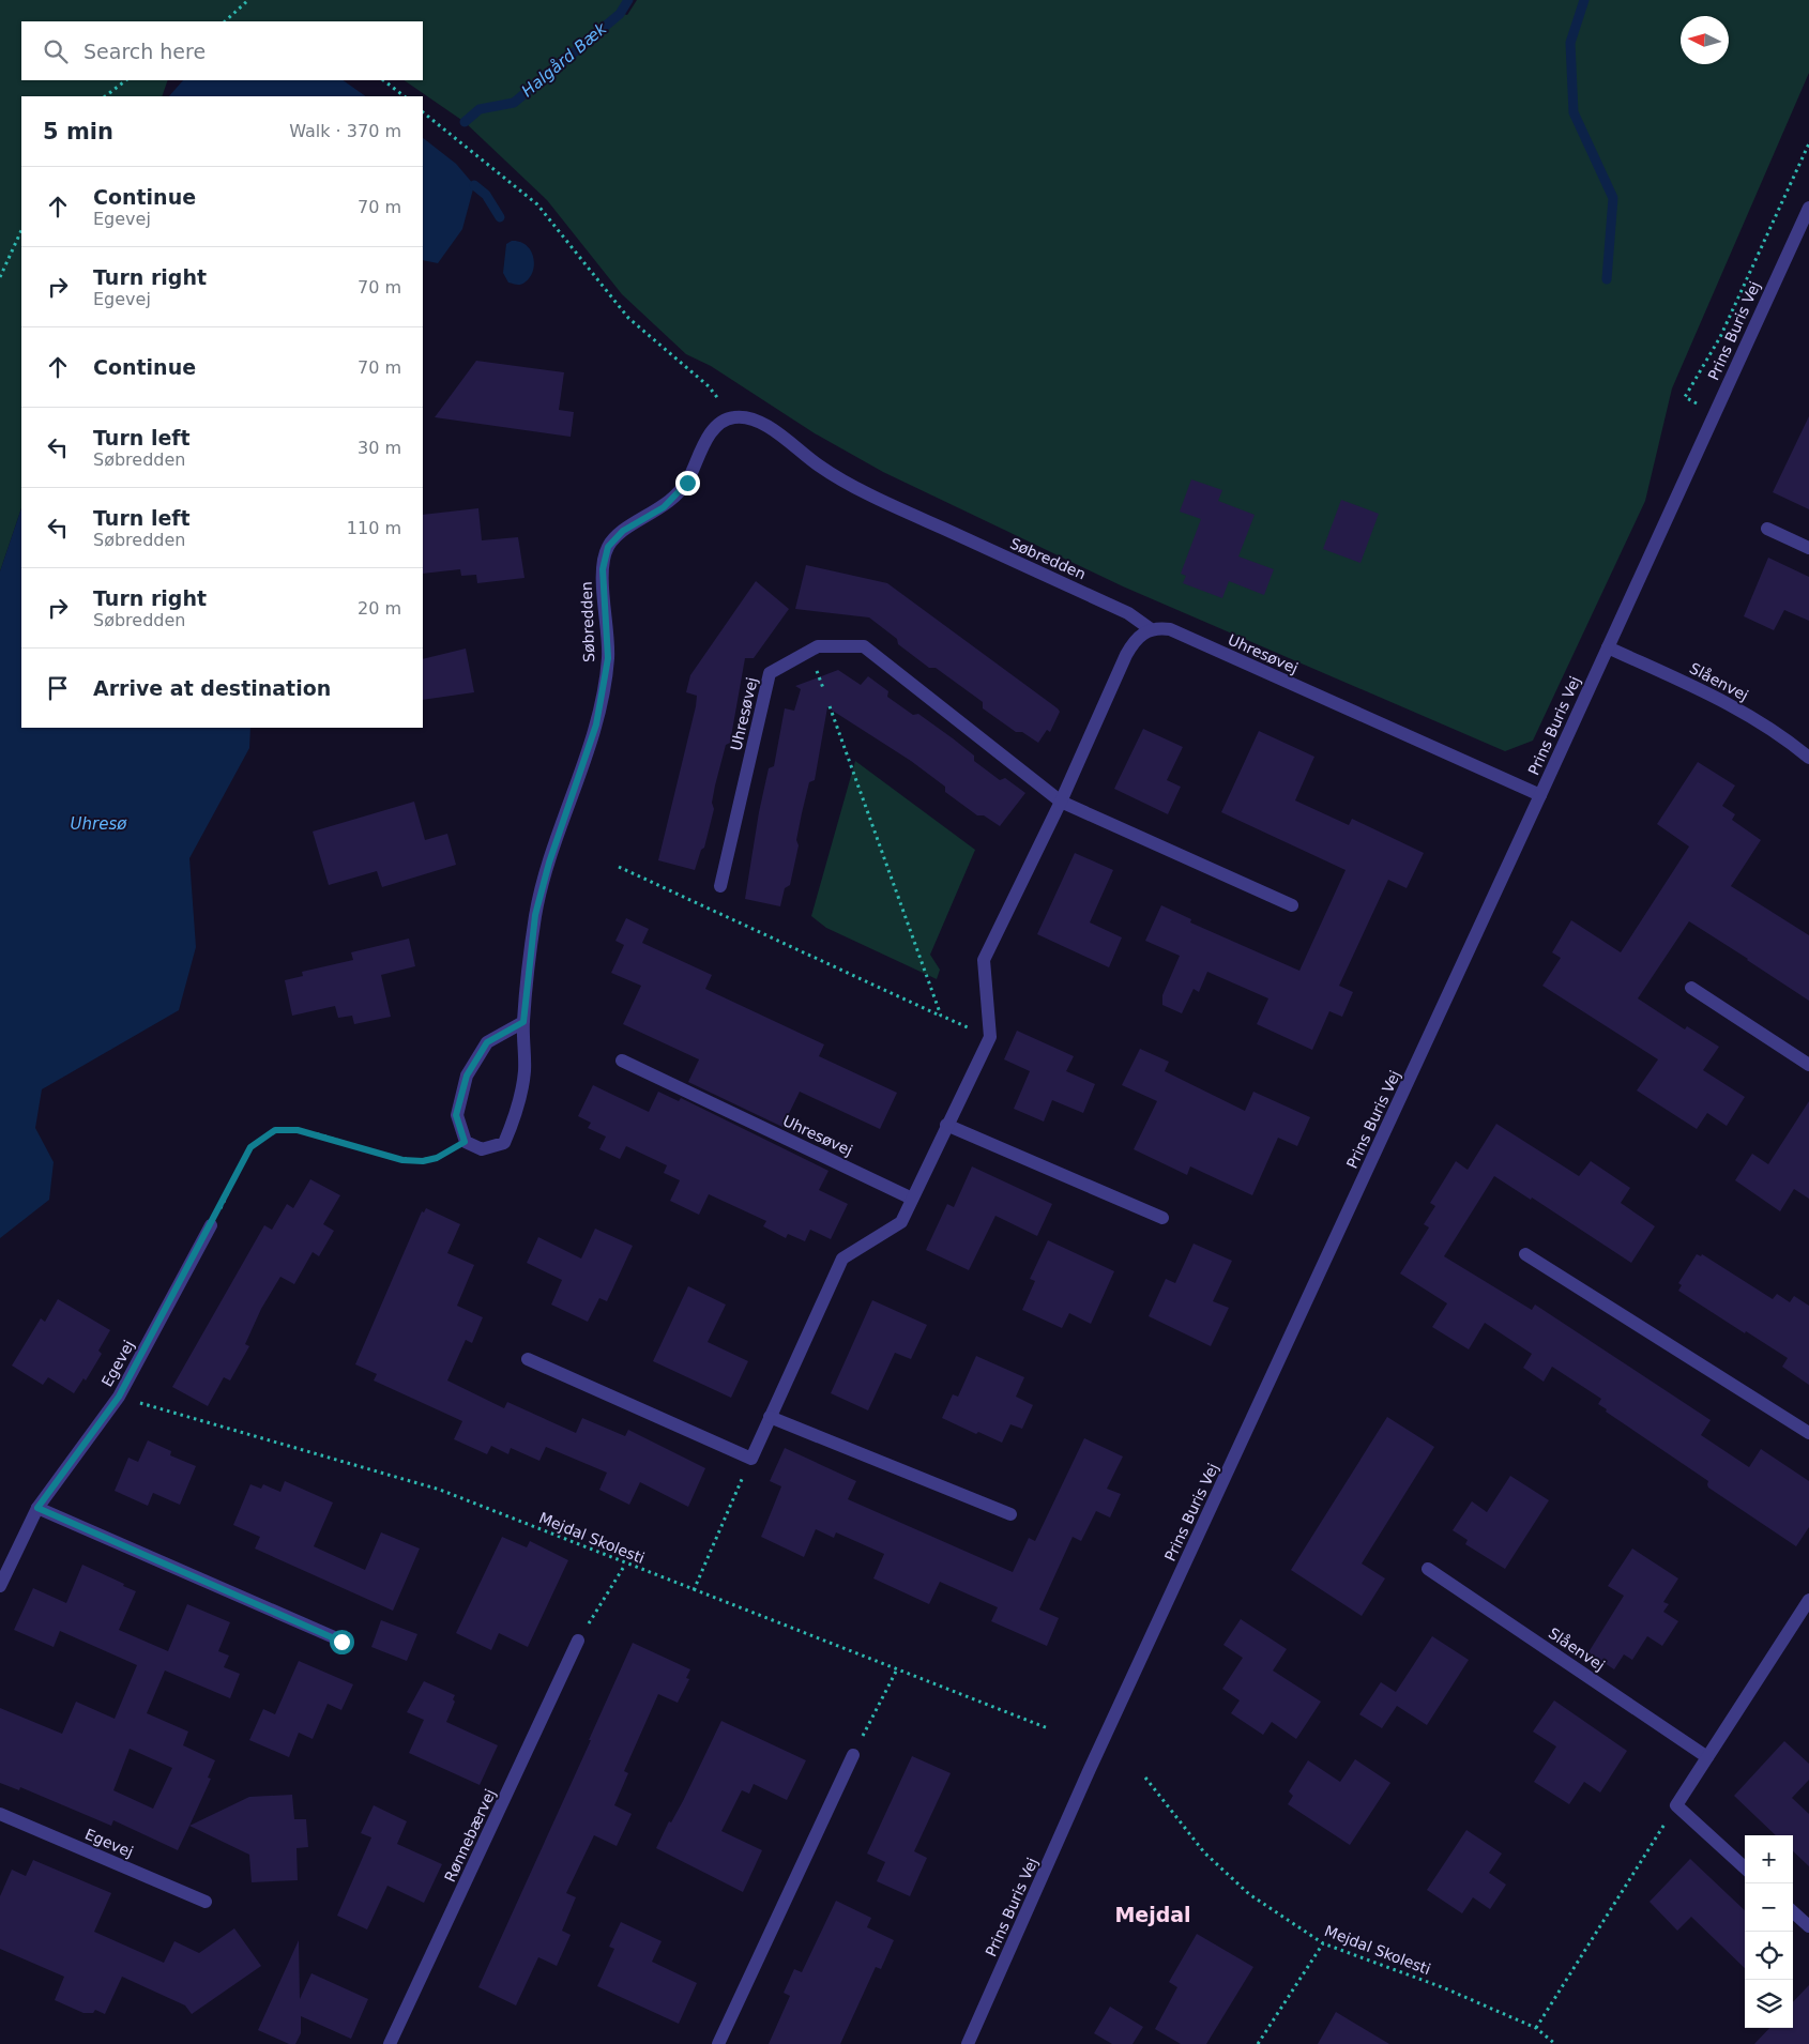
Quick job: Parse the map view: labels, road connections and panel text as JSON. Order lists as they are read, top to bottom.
{
  "streets": {
    "street": [
      "Prins Buris Vej",
      "Søbredden",
      "Uhresøvej",
      "Slåenvej",
      "Egevej",
      "Rønnebærvej"
    ],
    "path": ["Mejdal Skolesti"]
  },
  "crossings": [
    ["Prins Buris Vej", "Uhresøvej"],
    ["Prins Buris Vej", "Slåenvej"],
    ["Søbredden", "Uhresøvej"],
    ["Egevej", "Mejdal Skolesti"]
  ],
  "districts": ["Mejdal"],
  "water": ["Halgård Bæk", "Uhresø"],
  "north": "left",
  "page": {
    "search": "Search here",
    "heading": ["5 min", "Walk · 370 m"],
    "list": [
      ["Continue", "Egevej", "70 m"],
      ["Turn right", "Egevej", "70 m"],
      ["Continue", "70 m"],
      ["Turn left", "Søbredden", "30 m"],
      ["Turn left", "Søbredden", "110 m"],
      ["Turn right", "Søbredden", "20 m"],
      "Arrive at destination"
    ],
    "map_buttons": ["+", "−"]
  }
}
